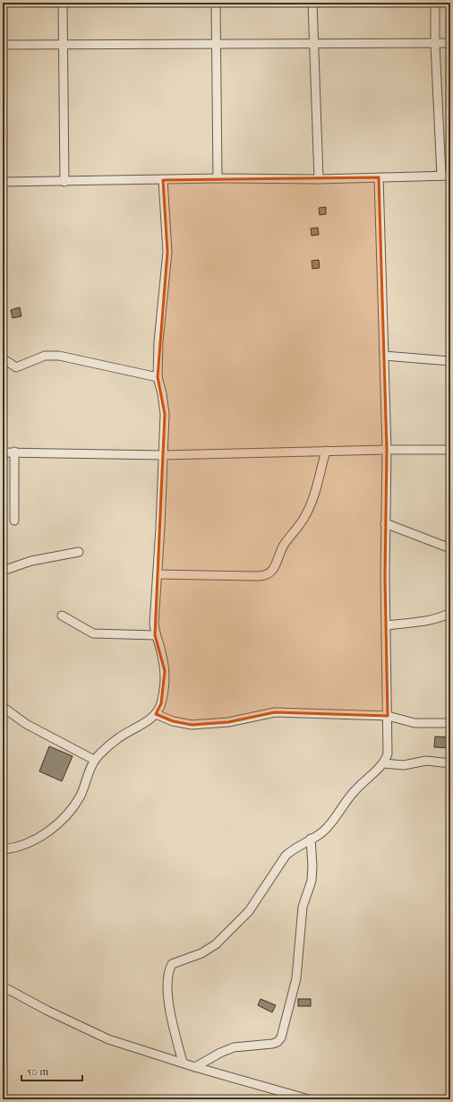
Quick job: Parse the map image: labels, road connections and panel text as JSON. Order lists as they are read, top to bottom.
{
  "scale_bar": "50 m"
}
